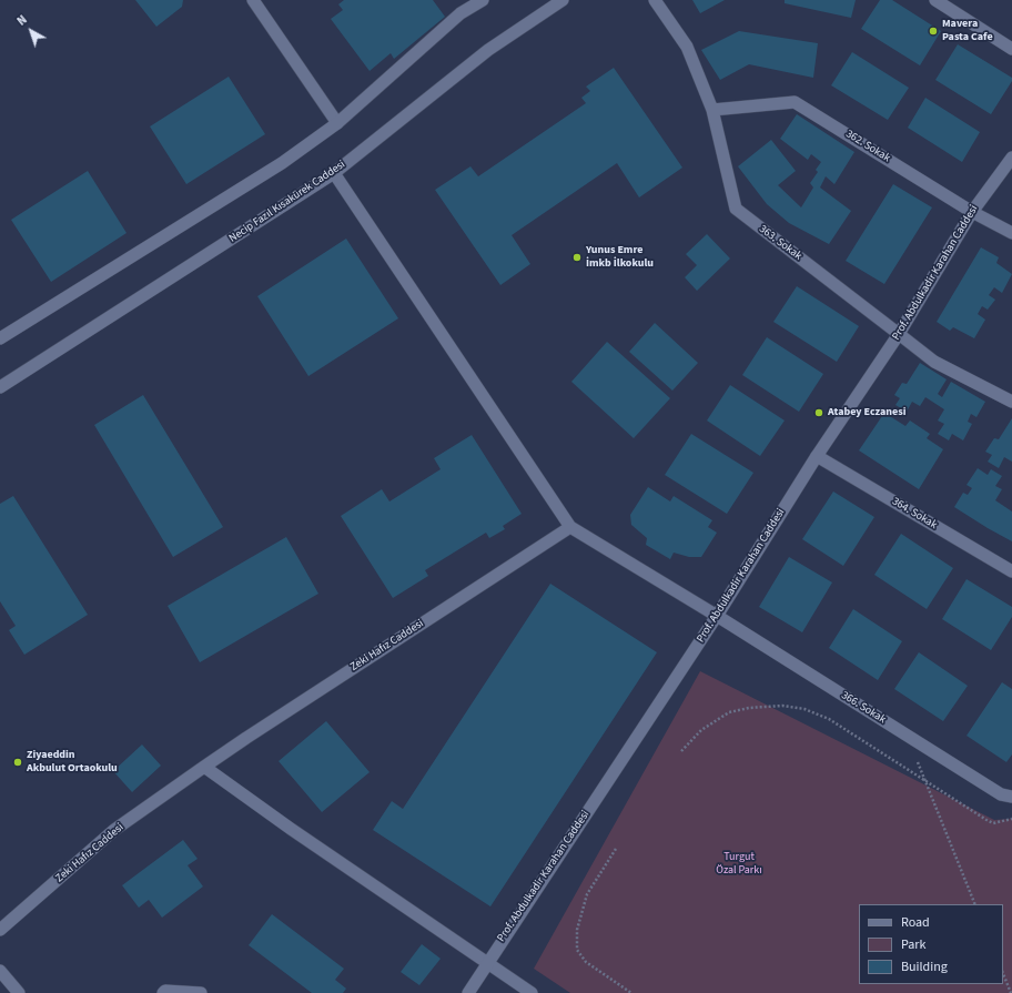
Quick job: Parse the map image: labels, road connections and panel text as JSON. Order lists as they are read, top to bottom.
{
  "streets": {
    "street": [
      "362. Sokak",
      "Necip Fazıl Kısakürek Caddesi",
      "363. Sokak",
      "Prof. Abdulkadir Karahan Caddesi",
      "364. Sokak",
      "Zeki Hafız Caddesi",
      "366. Sokak"
    ]
  },
  "crossings": [
    ["362. Sokak", "363. Sokak"],
    ["362. Sokak", "Prof. Abdulkadir Karahan Caddesi"],
    ["363. Sokak", "Prof. Abdulkadir Karahan Caddesi"],
    ["Prof. Abdulkadir Karahan Caddesi", "364. Sokak"],
    ["Prof. Abdulkadir Karahan Caddesi", "366. Sokak"],
    ["Zeki Hafız Caddesi", "366. Sokak"]
  ],
  "parks": ["Turgut Özal Parkı"],
  "places": [
    "Mavera Pasta Cafe",
    "Yunus Emre İmkb İlkokulu",
    "Atabey Eczanesi",
    "Ziyaeddin Akbulut Ortaokulu"
  ],
  "legend": ["Road", "Park", "Building"],
  "north": "top left"
}
